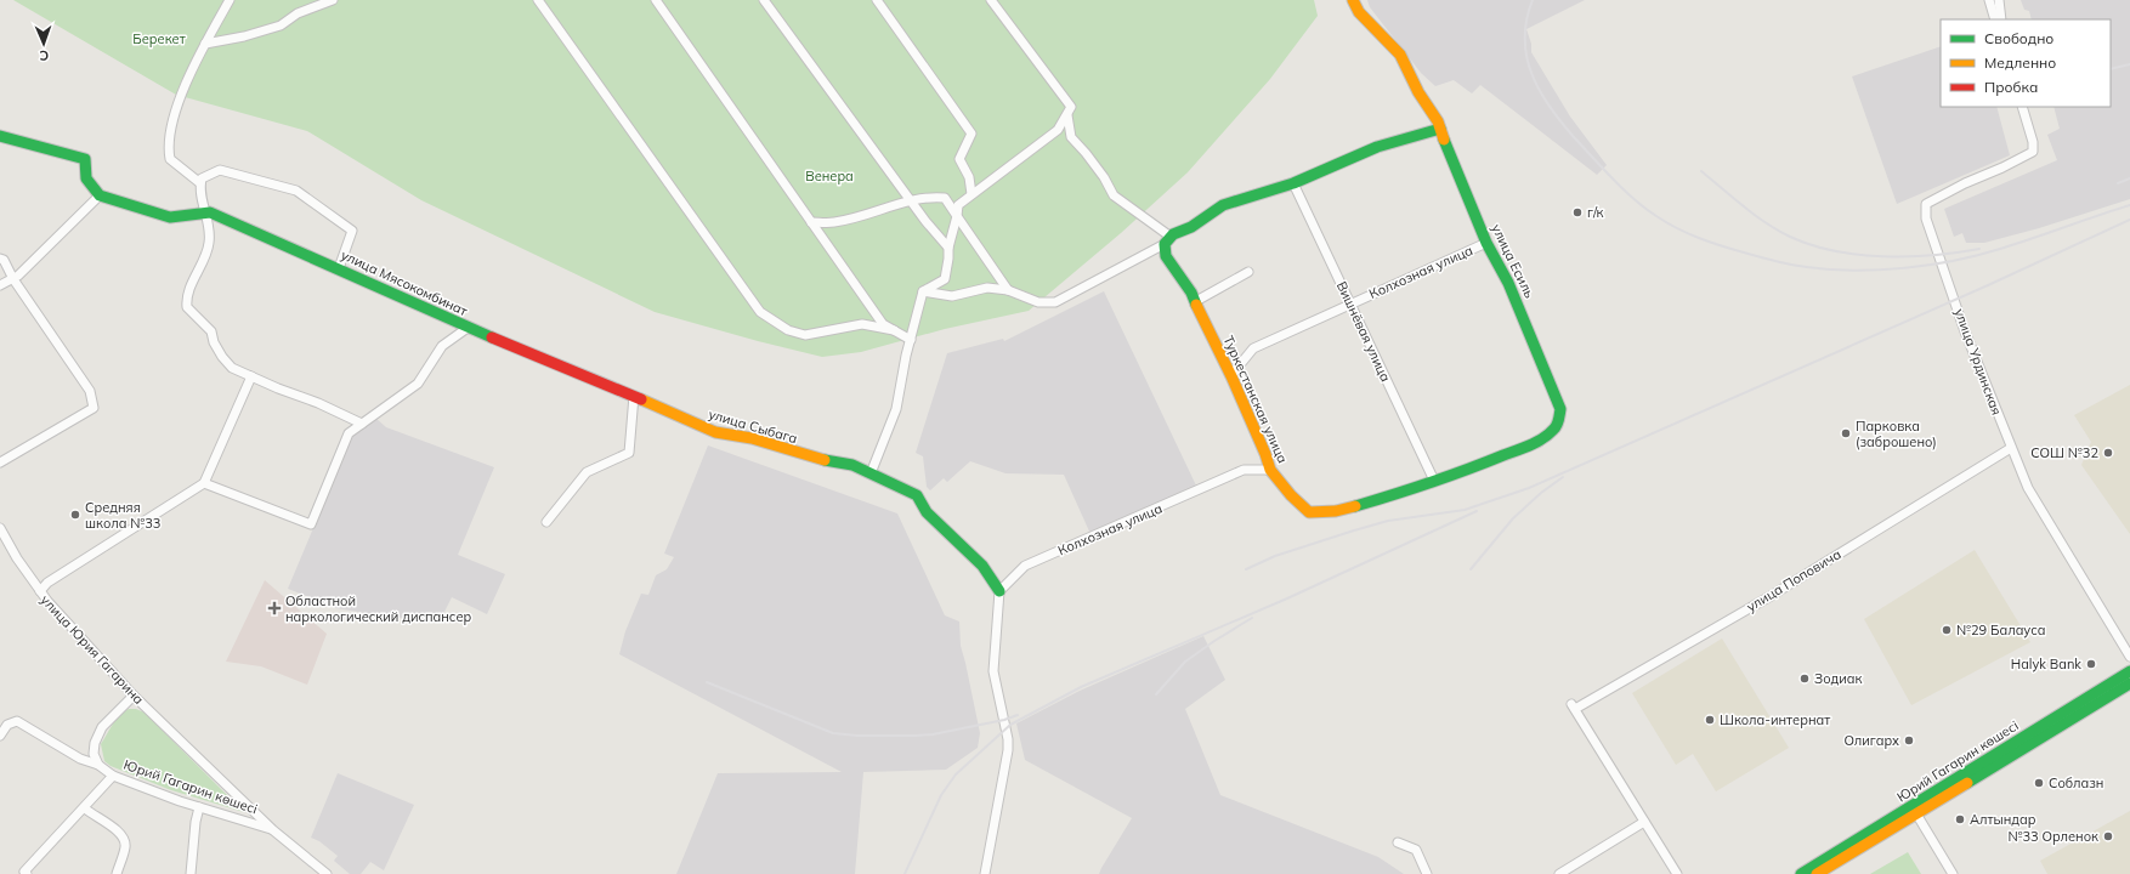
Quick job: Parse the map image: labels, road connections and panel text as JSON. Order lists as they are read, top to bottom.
{
  "streets": {
    "street": [
      "улица Есиль",
      "Колхозная улица",
      "улица Мясокомбинат",
      "Вишнёвая улица",
      "улица Урдинская",
      "Туркестанская улица",
      "улица Сыбага",
      "улица Поповича",
      "улица Юрия Гагарина",
      "Юрий Гагарин көшесі"
    ]
  },
  "crossings": [
    ["улица Есиль", "Колхозная улица"],
    ["улица Есиль", "Вишнёвая улица"],
    ["улица Есиль", "Туркестанская улица"],
    ["Колхозная улица", "Вишнёвая улица"],
    ["Колхозная улица", "Туркестанская улица"],
    ["Колхозная улица", "улица Сыбага"],
    ["улица Мясокомбинат", "улица Сыбага"],
    ["Вишнёвая улица", "Туркестанская улица"],
    ["улица Урдинская", "улица Поповича"],
    ["улица Юрия Гагарина", "Юрий Гагарин көшесі"]
  ],
  "parks": ["Берекет", "Венера"],
  "places": {
    "other": [
      "г/к",
      "Парковка (заброшено)",
      "СОШ №32",
      "Средняя школа №33",
      "№29 Балауса",
      "Halyk Bank",
      "Зодиак",
      "Школа-интернат",
      "Олигарх",
      "Соблазн",
      "Алтындар",
      "№33 Орленок"
    ],
    "health": ["Областной наркологический диспансер"]
  },
  "legend": ["Свободно", "Медленно", "Пробка"],
  "north": "bottom"
}
